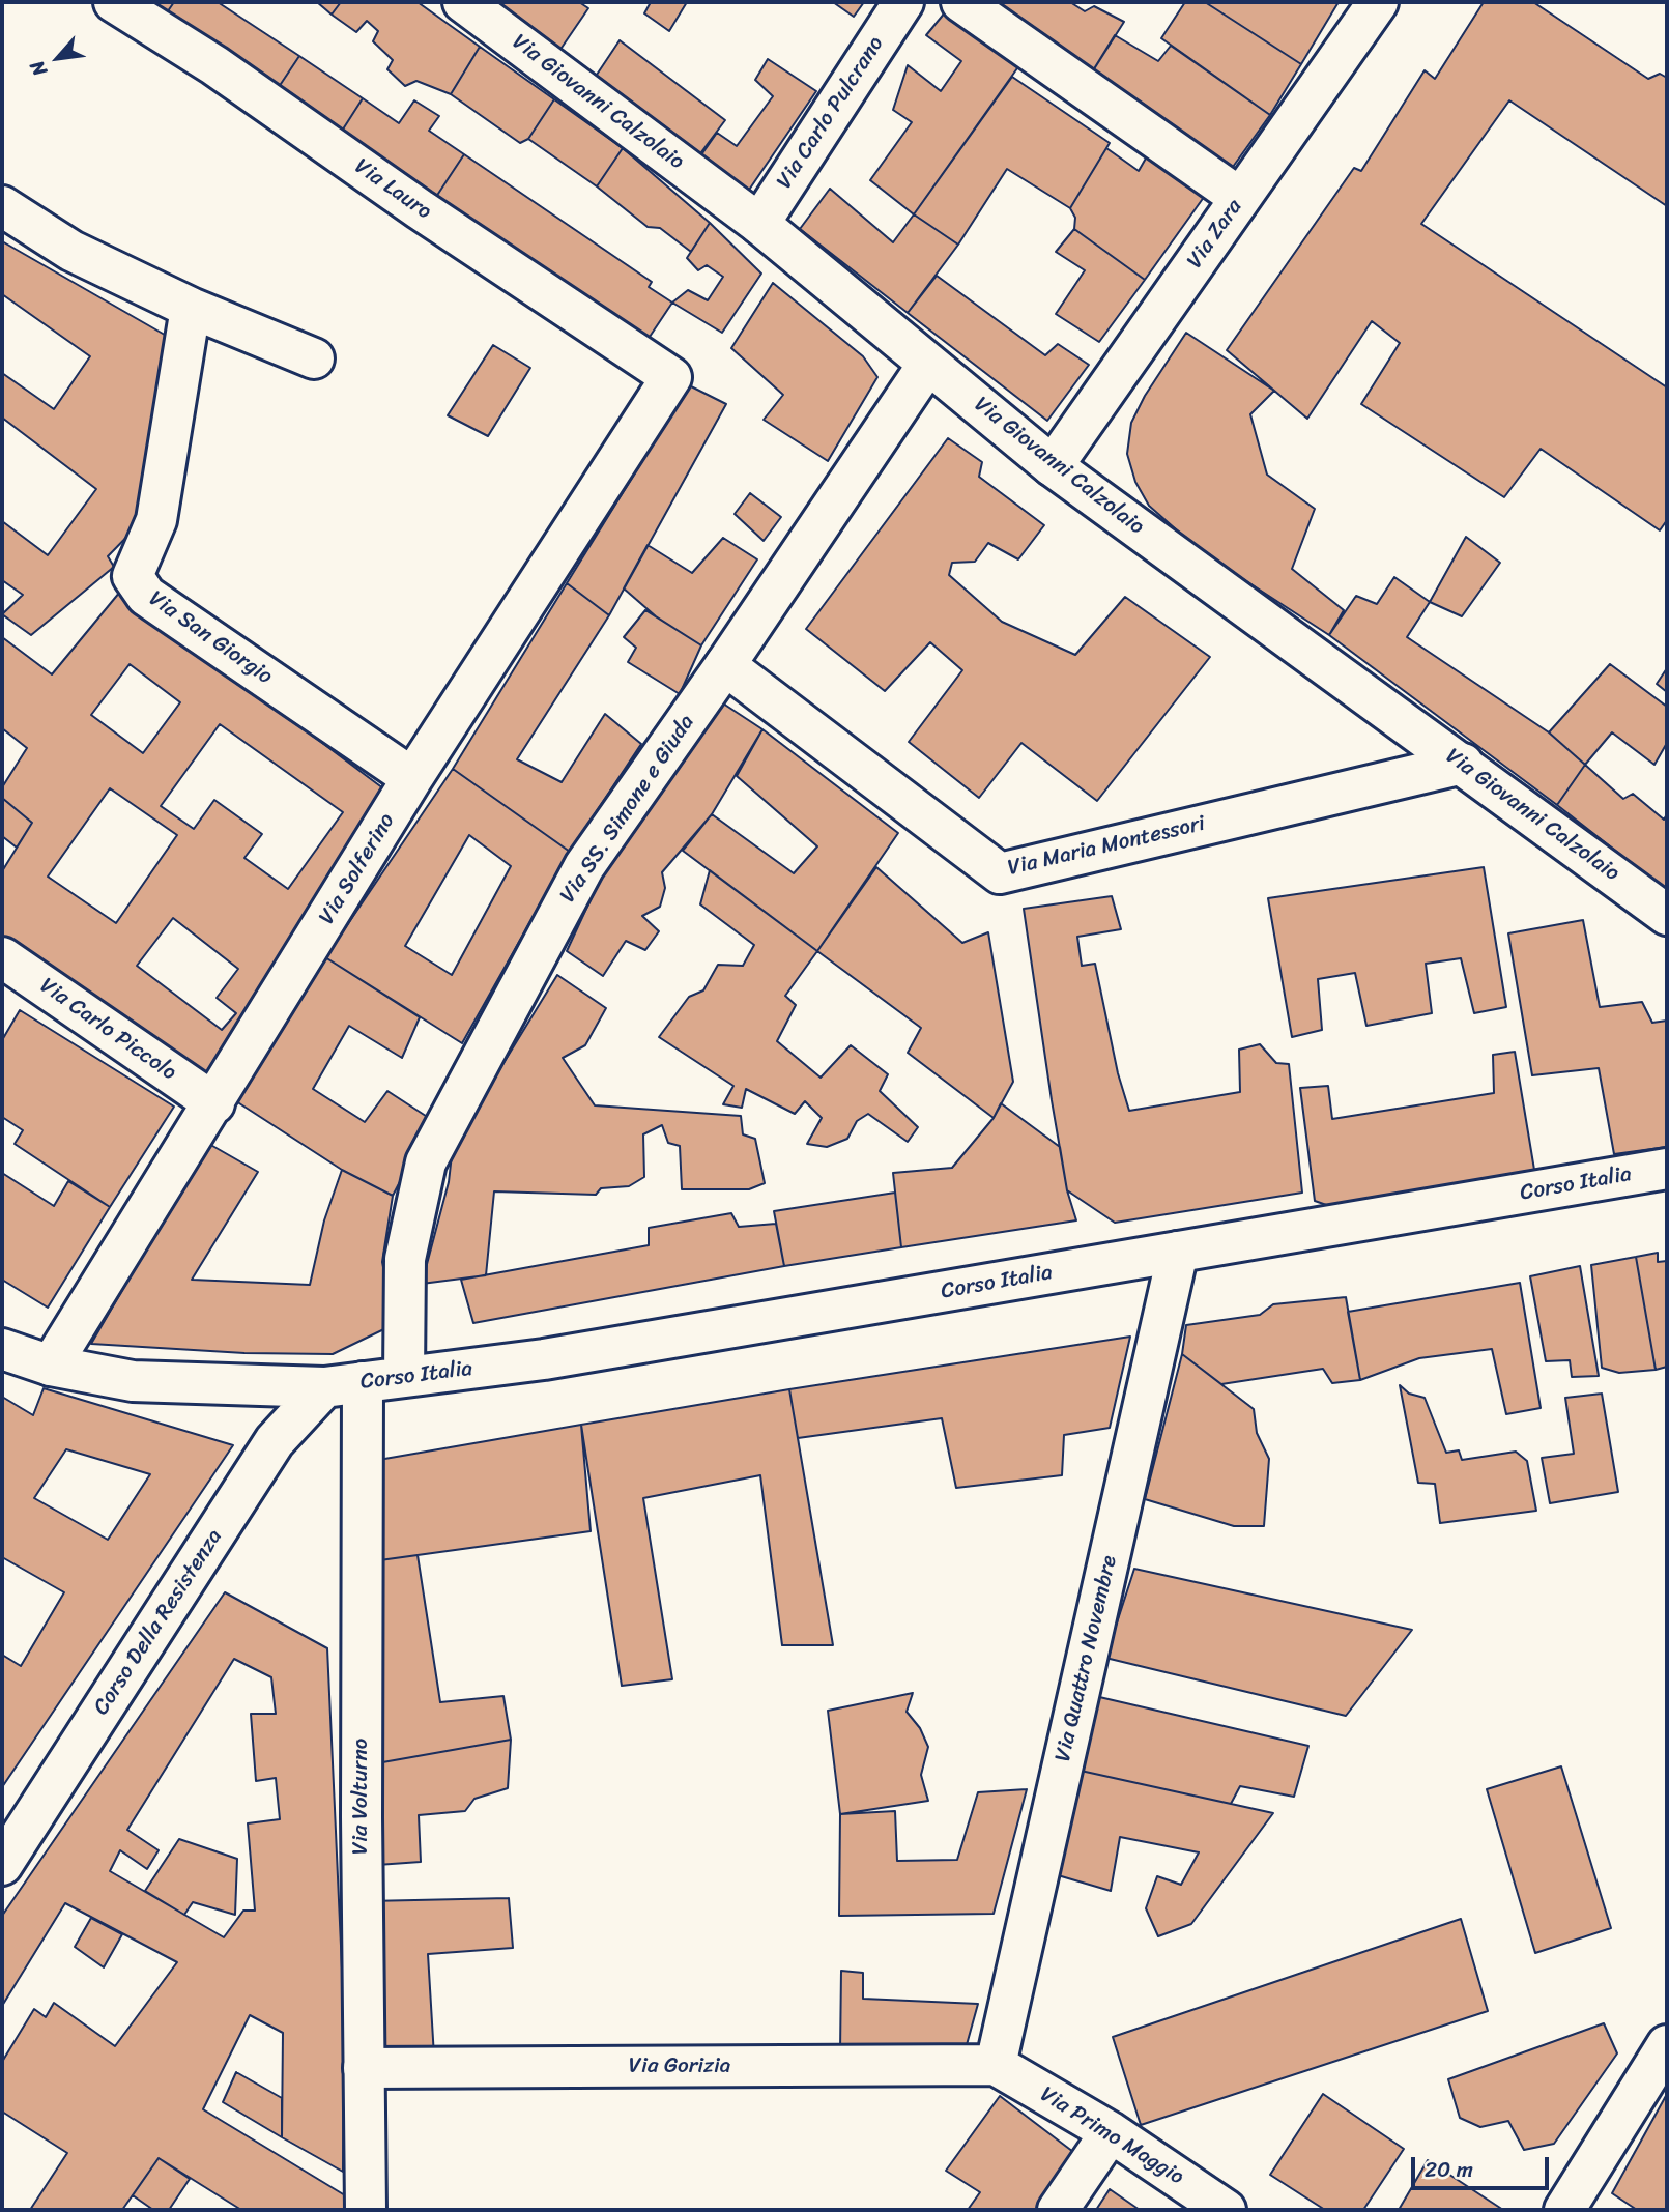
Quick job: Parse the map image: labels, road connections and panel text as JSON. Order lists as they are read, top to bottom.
{
  "streets": {
    "street": [
      "Via Giovanni Calzolaio",
      "Via Carlo Pulcrano",
      "Via Lauro",
      "Via Zara",
      "Via San Giorgio",
      "Via SS. Simone e Giuda",
      "Via Maria Montessori",
      "Via Solferino",
      "Via Carlo Piccolo",
      "Corso Italia",
      "Corso Della Resistenza",
      "Via Quattro Novembre",
      "Via Volturno",
      "Via Gorizia",
      "Via Primo Maggio"
    ]
  },
  "crossings": [
    ["Via Giovanni Calzolaio", "Via Carlo Pulcrano"],
    ["Via Giovanni Calzolaio", "Via Zara"],
    ["Via Giovanni Calzolaio", "Via SS. Simone e Giuda"],
    ["Via Giovanni Calzolaio", "Via Maria Montessori"],
    ["Via Lauro", "Via Solferino"],
    ["Via San Giorgio", "Via Solferino"],
    ["Via SS. Simone e Giuda", "Via Maria Montessori"],
    ["Via SS. Simone e Giuda", "Corso Italia"],
    ["Via Solferino", "Via Carlo Piccolo"],
    ["Via Solferino", "Corso Italia"],
    ["Corso Italia", "Corso Della Resistenza"],
    ["Corso Italia", "Via Quattro Novembre"],
    ["Corso Italia", "Via Volturno"],
    ["Corso Della Resistenza", "Via Volturno"],
    ["Via Quattro Novembre", "Via Gorizia"],
    ["Via Quattro Novembre", "Via Primo Maggio"],
    ["Via Volturno", "Via Gorizia"],
    ["Via Gorizia", "Via Primo Maggio"]
  ],
  "scale_bar": "20 m",
  "north": "bottom left"
}
